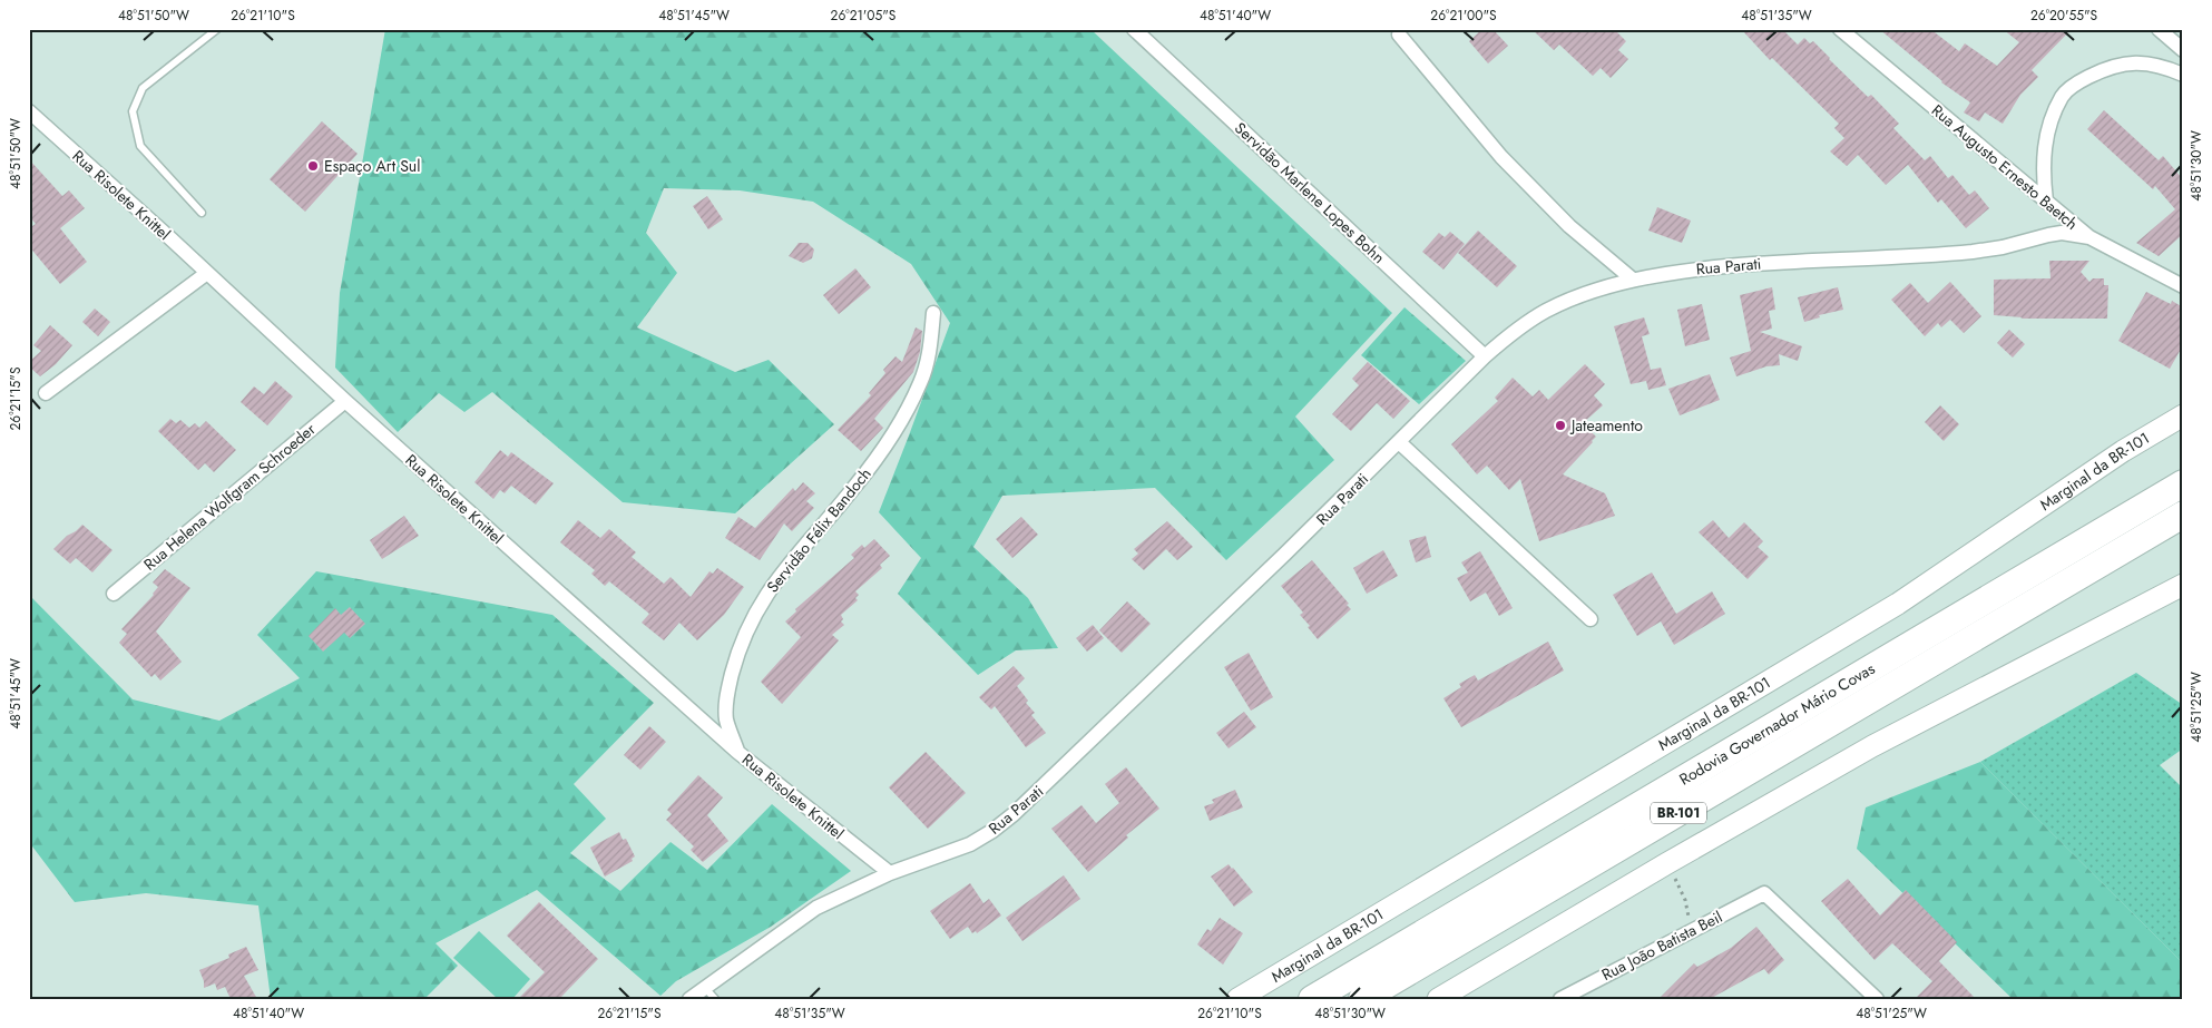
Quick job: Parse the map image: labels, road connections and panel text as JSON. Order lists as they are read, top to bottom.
{
  "streets": {
    "highway": ["Rodovia Governador Mário Covas", "BR-101"],
    "main road": ["Marginal da BR-101"],
    "street": [
      "Rua Augusto Ernesto Baetch",
      "Servidão Marlene Lopes Bohn",
      "Rua Risolete Knittel",
      "Rua Parati",
      "Rua Helena Wolfgram Schroeder",
      "Servidão Félix Bandoch",
      "Rua João Batista Beil"
    ]
  },
  "crossings": [
    ["Rua Augusto Ernesto Baetch", "Rua Parati"],
    ["Servidão Marlene Lopes Bohn", "Rua Parati"],
    ["Rua Risolete Knittel", "Rua Parati"],
    ["Rua Risolete Knittel", "Rua Helena Wolfgram Schroeder"],
    ["Rua Risolete Knittel", "Servidão Félix Bandoch"]
  ],
  "places": ["Espaço Art Sul", "Jateamento"],
  "coordinates": [
    "48°51'50\"W",
    "26°21'10\"S",
    "48°51'45\"W",
    "26°21'05\"S",
    "48°51'40\"W",
    "26°21'00\"S",
    "48°51'35\"W",
    "26°20'55\"S",
    "48°51'30\"W",
    "26°21'15\"S",
    "48°51'25\"W"
  ]
}
